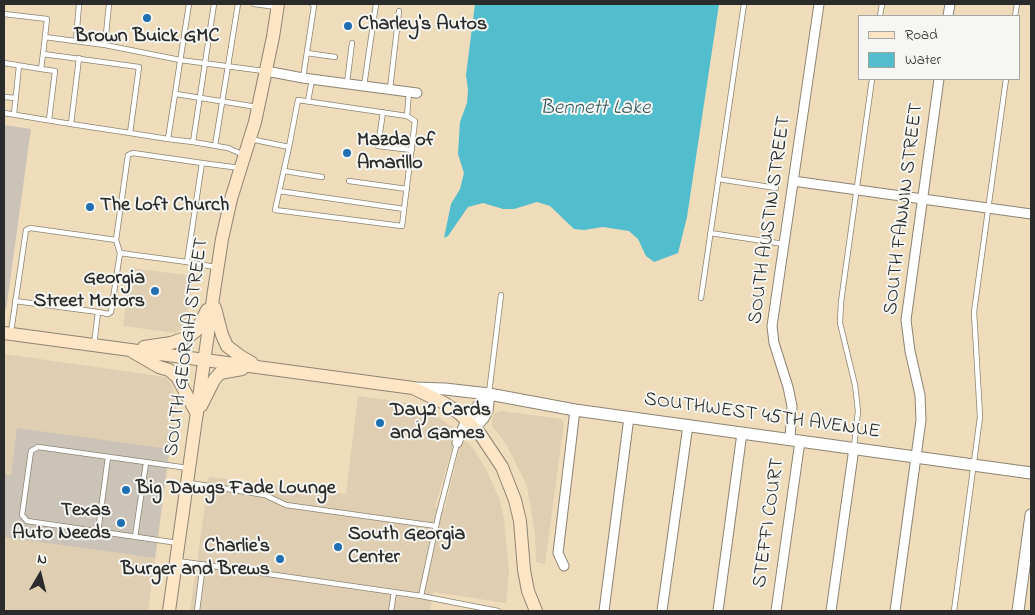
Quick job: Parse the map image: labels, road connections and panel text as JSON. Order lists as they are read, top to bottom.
{
  "streets": {
    "main road": ["SOUTH GEORGIA STREET"],
    "street": [
      "SOUTH FANNIN STREET",
      "SOUTH AUSTIN STREET",
      "SOUTHWEST 45TH AVENUE",
      "STEFFI COURT"
    ]
  },
  "crossings": [
    ["SOUTH FANNIN STREET", "SOUTHWEST 45TH AVENUE"],
    ["SOUTH AUSTIN STREET", "SOUTHWEST 45TH AVENUE"],
    ["SOUTH AUSTIN STREET", "STEFFI COURT"],
    ["SOUTHWEST 45TH AVENUE", "STEFFI COURT"]
  ],
  "water": ["Bennett Lake"],
  "places": [
    "Brown Buick GMC",
    "Charley's Autos",
    "Mazda of Amarillo",
    "The Loft Church",
    "Georgia Street Motors",
    "Day2 Cards and Games",
    "Big Dawgs Fade Lounge",
    "Texas Auto Needs",
    "South Georgia Center",
    "Charlie's Burger and Brews"
  ],
  "legend": ["Road", "Water"],
  "north": "top"
}
